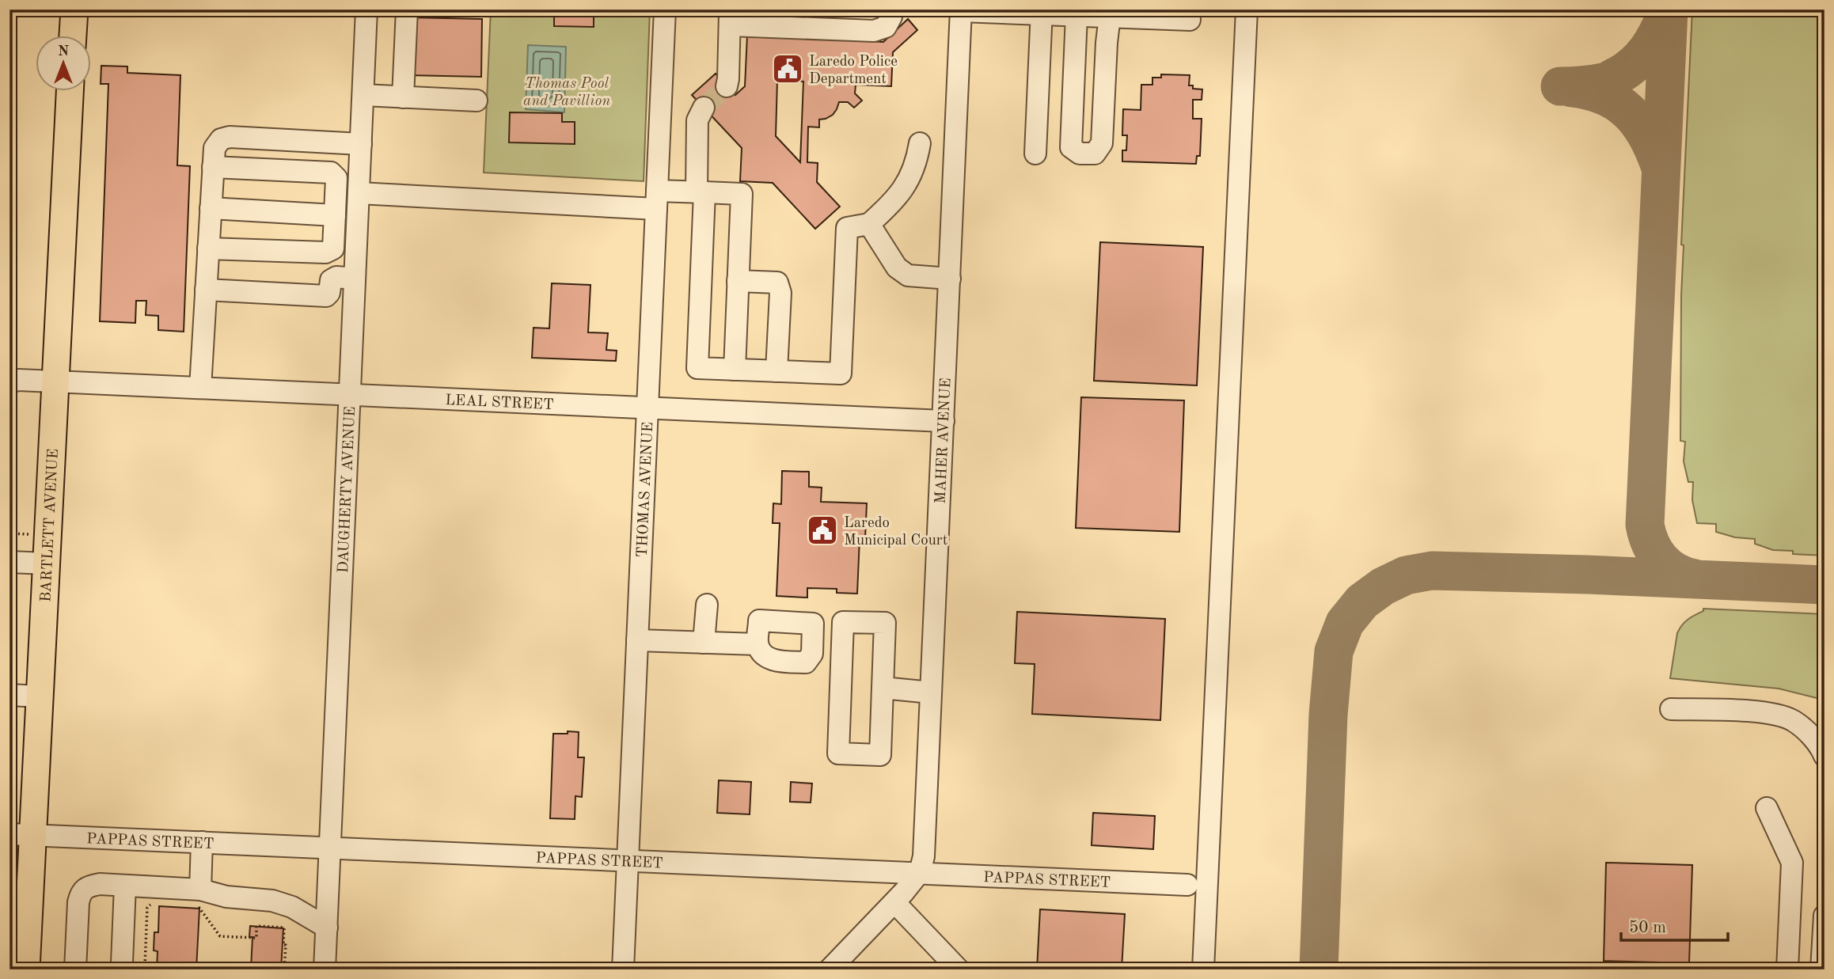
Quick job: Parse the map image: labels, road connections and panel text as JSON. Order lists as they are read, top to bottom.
{
  "streets": {
    "main road": ["BARTLETT AVENUE"],
    "street": [
      "LEAL STREET",
      "MAHER AVENUE",
      "DAUGHERTY AVENUE",
      "THOMAS AVENUE",
      "PAPPAS STREET"
    ]
  },
  "crossings": [
    ["LEAL STREET", "MAHER AVENUE"],
    ["LEAL STREET", "DAUGHERTY AVENUE"],
    ["LEAL STREET", "THOMAS AVENUE"],
    ["LEAL STREET", "BARTLETT AVENUE"],
    ["MAHER AVENUE", "PAPPAS STREET"],
    ["DAUGHERTY AVENUE", "PAPPAS STREET"],
    ["THOMAS AVENUE", "PAPPAS STREET"],
    ["BARTLETT AVENUE", "PAPPAS STREET"]
  ],
  "parks": ["Thomas Pool and Pavillion"],
  "places": {
    "public building": ["Laredo Police Department", "Laredo Municipal Court"]
  },
  "scale_bar": "50 m",
  "north": "top"
}
